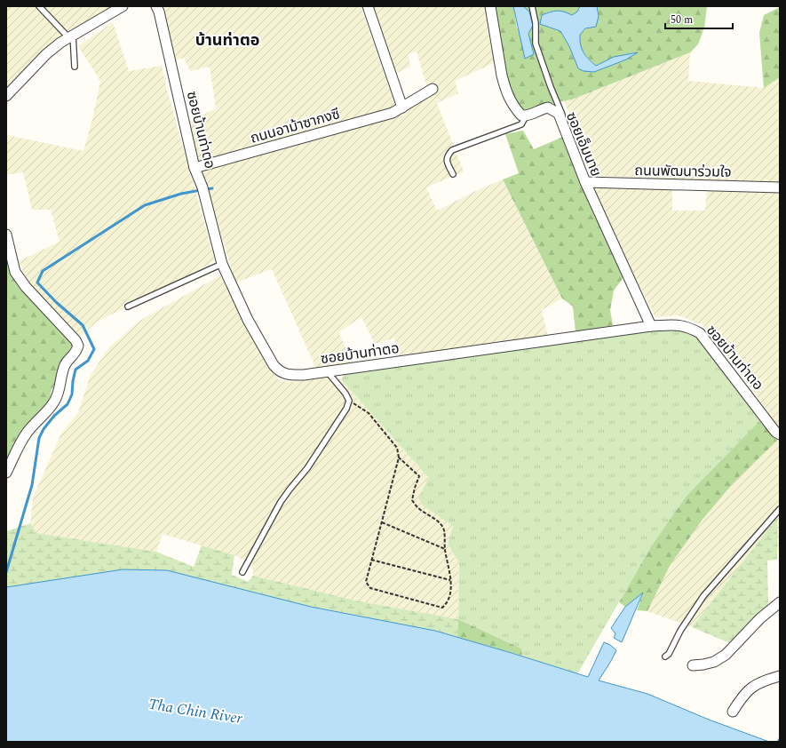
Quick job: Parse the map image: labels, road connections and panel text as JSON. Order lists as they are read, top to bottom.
{
  "streets": {
    "street": [
      "ถนนอาม้าซากงซี",
      "ซอยบ้านท่าตอ",
      "ซอยเอ็มนาย",
      "ถนนพัฒนาร่วมใจ"
    ]
  },
  "crossings": [
    ["ถนนอาม้าซากงซี", "ซอยบ้านท่าตอ"],
    ["ซอยบ้านท่าตอ", "ซอยเอ็มนาย"],
    ["ซอยเอ็มนาย", "ถนนพัฒนาร่วมใจ"]
  ],
  "districts": ["บ้านท่าตอ"],
  "water": ["Tha Chin River"],
  "scale_bar": "50 m"
}
